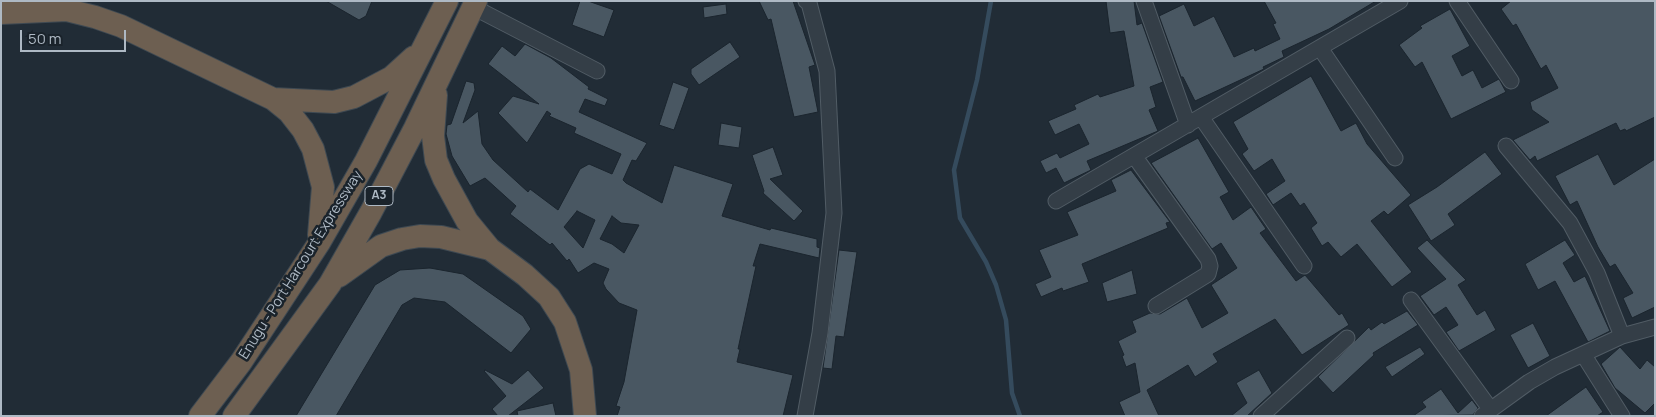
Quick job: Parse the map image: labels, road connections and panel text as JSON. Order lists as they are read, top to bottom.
{
  "streets": {
    "highway": ["A3", "Enugu - Port Harcourt Expressway"]
  },
  "scale_bar": "50 m"
}
